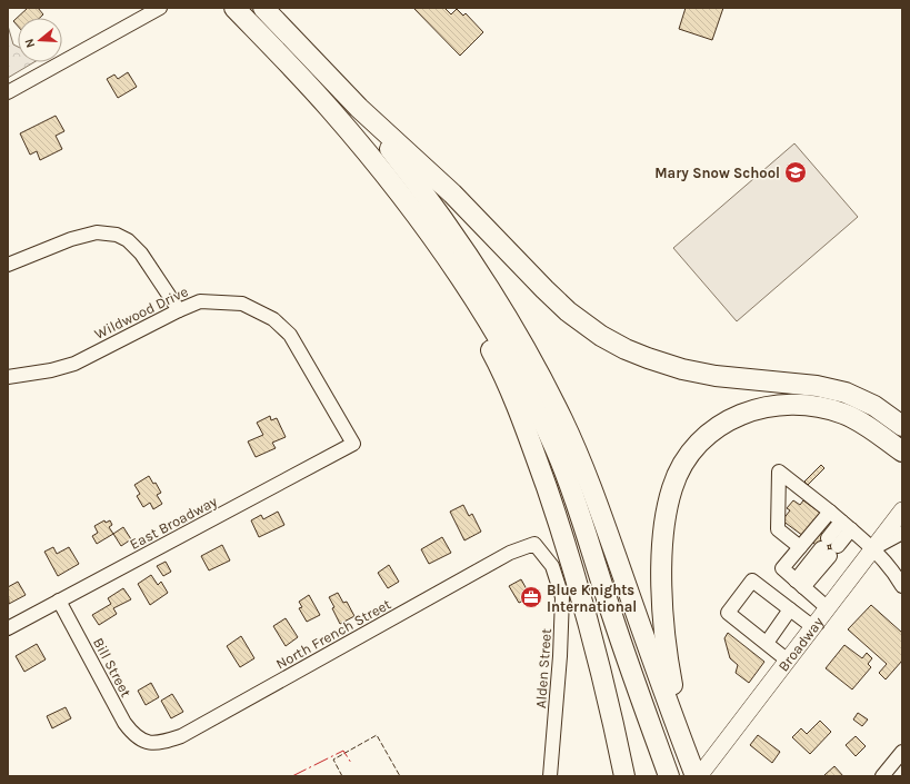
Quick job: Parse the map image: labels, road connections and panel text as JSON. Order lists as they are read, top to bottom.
{
  "streets": {
    "main road": ["Broadway"],
    "street": [
      "Wildwood Drive",
      "East Broadway",
      "North French Street",
      "Bill Street",
      "Alden Street"
    ]
  },
  "crossings": [
    ["Wildwood Drive", "East Broadway"],
    ["East Broadway", "Bill Street"],
    ["North French Street", "Bill Street"],
    ["North French Street", "Alden Street"]
  ],
  "places": {
    "school or university": ["Mary Snow School"],
    "office": ["Blue Knights International"]
  },
  "north": "left"
}
